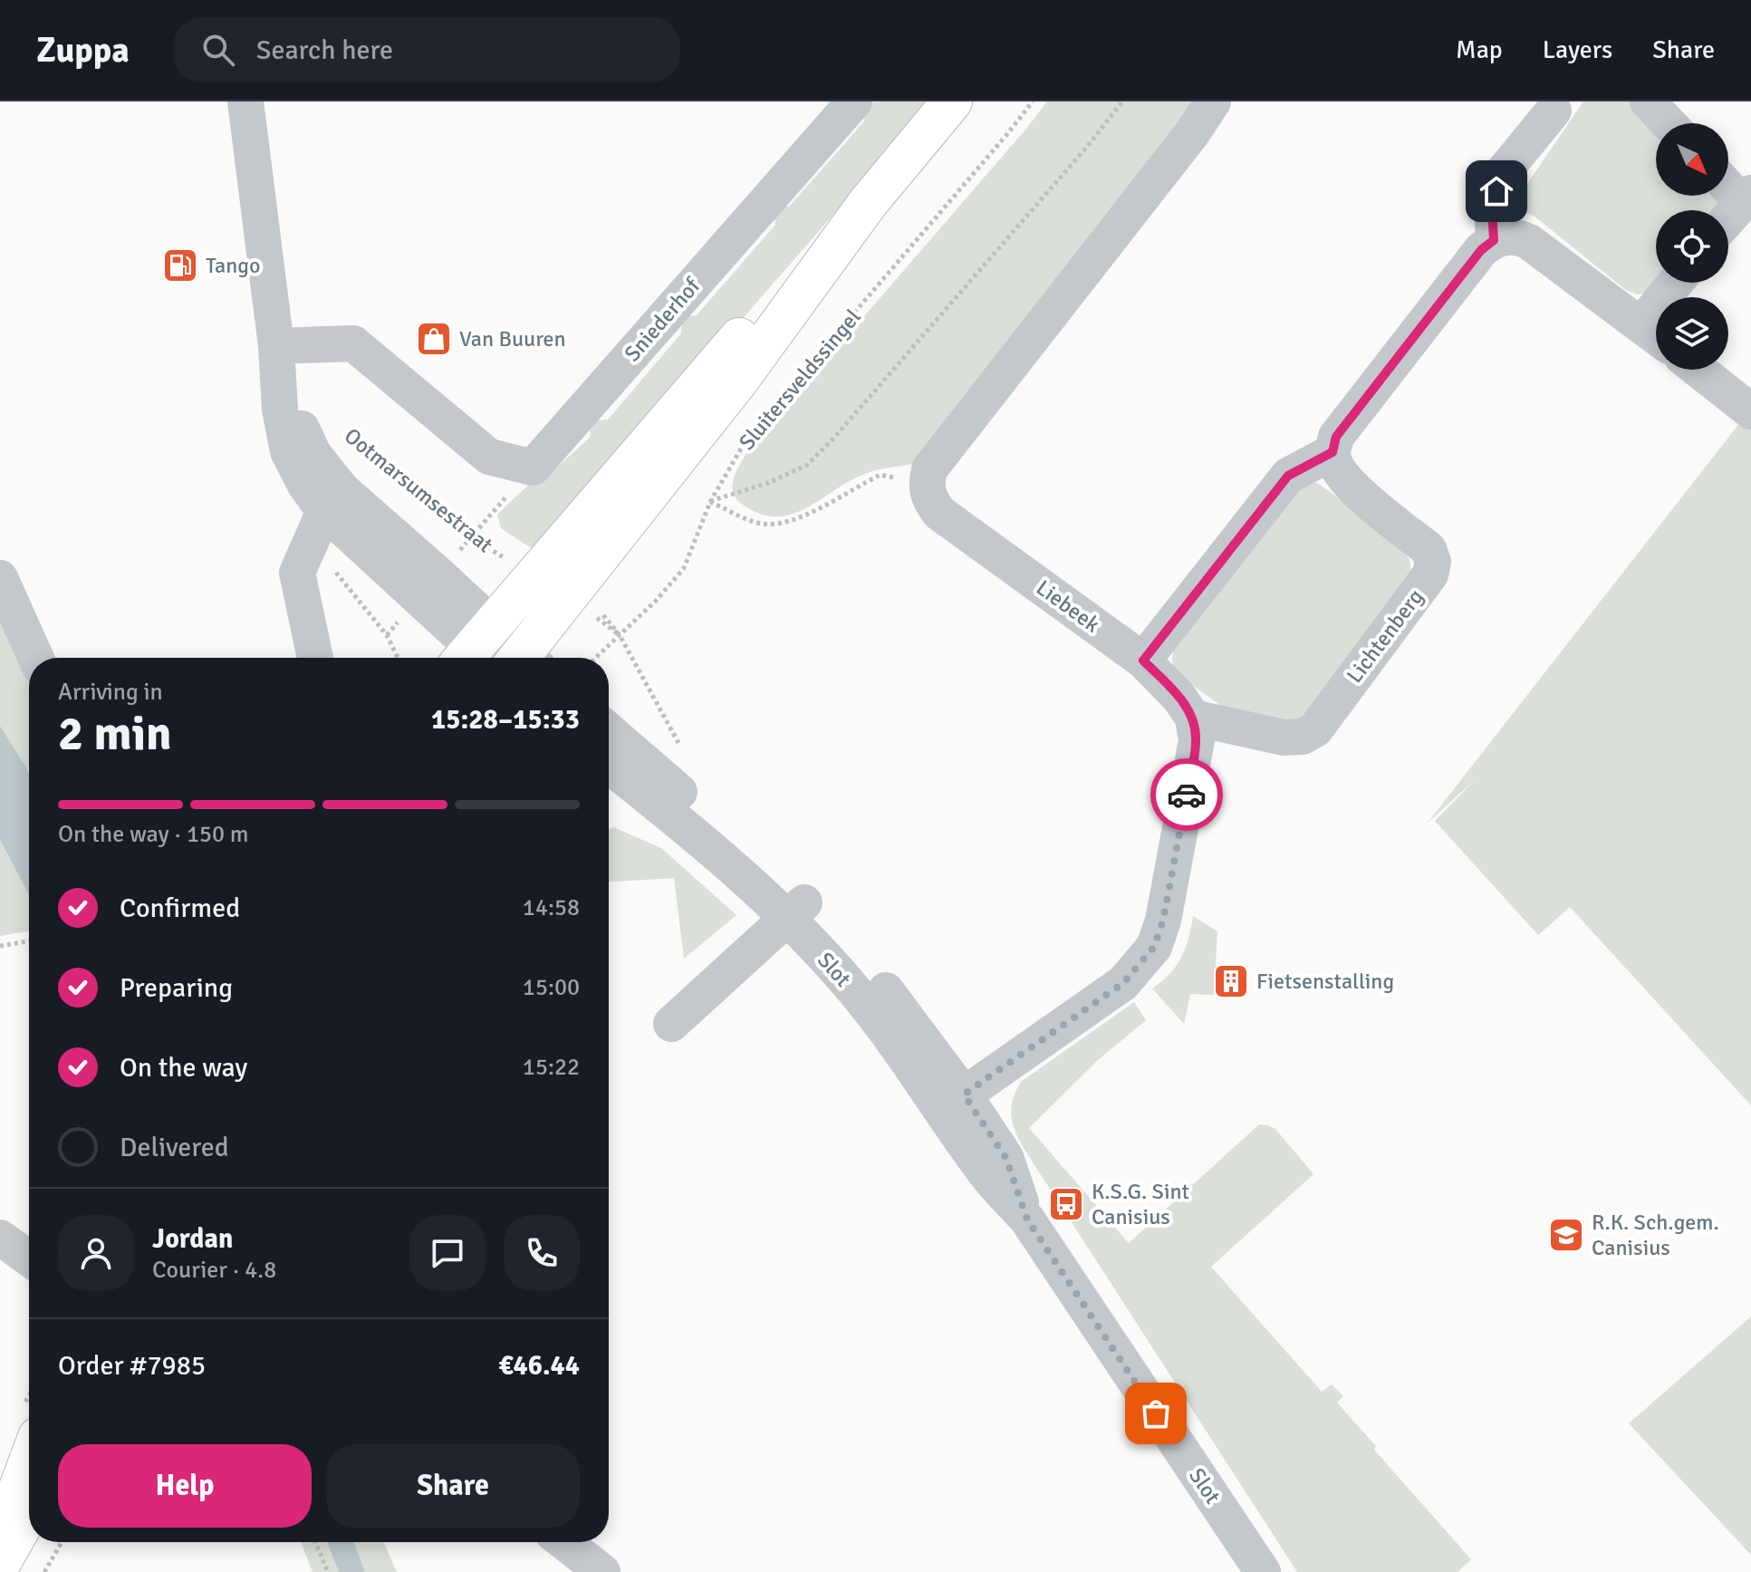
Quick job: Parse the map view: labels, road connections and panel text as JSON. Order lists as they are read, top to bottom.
{
  "streets": {
    "main road": ["Sluitersveldssingel"],
    "street": [
      "Sniederhof",
      "Liebeek",
      "Lichtenberg",
      "Slot"
    ],
    "path": ["Ootmarsumsestraat"]
  },
  "crossings": [
    ["Sluitersveldssingel", "Ootmarsumsestraat"],
    ["Liebeek", "Lichtenberg"]
  ],
  "places": {
    "fuel station": ["Tango"],
    "shop": ["Van Buuren"],
    "building": ["Fietsenstalling"],
    "bus stop": ["K.S.G. Sint Canisius"],
    "school or university": ["R.K. Sch.gem. Canisius"]
  },
  "north": "bottom right",
  "page": {
    "header": "Zuppa",
    "search": "Search here",
    "nav": ["Map", "Layers", "Share"],
    "heading": ["2 min", "Arriving in", "15:28–15:33"],
    "panel": [
      "Jordan",
      "Courier · 4.8",
      "Order #7985",
      "€46.44"
    ],
    "bar": "On the way · 150 m",
    "list": [
      ["Confirmed", "14:58"],
      ["Preparing", "15:00"],
      ["On the way", "15:22"],
      "Delivered"
    ],
    "buttons": ["Help", "Share"]
  }
}
